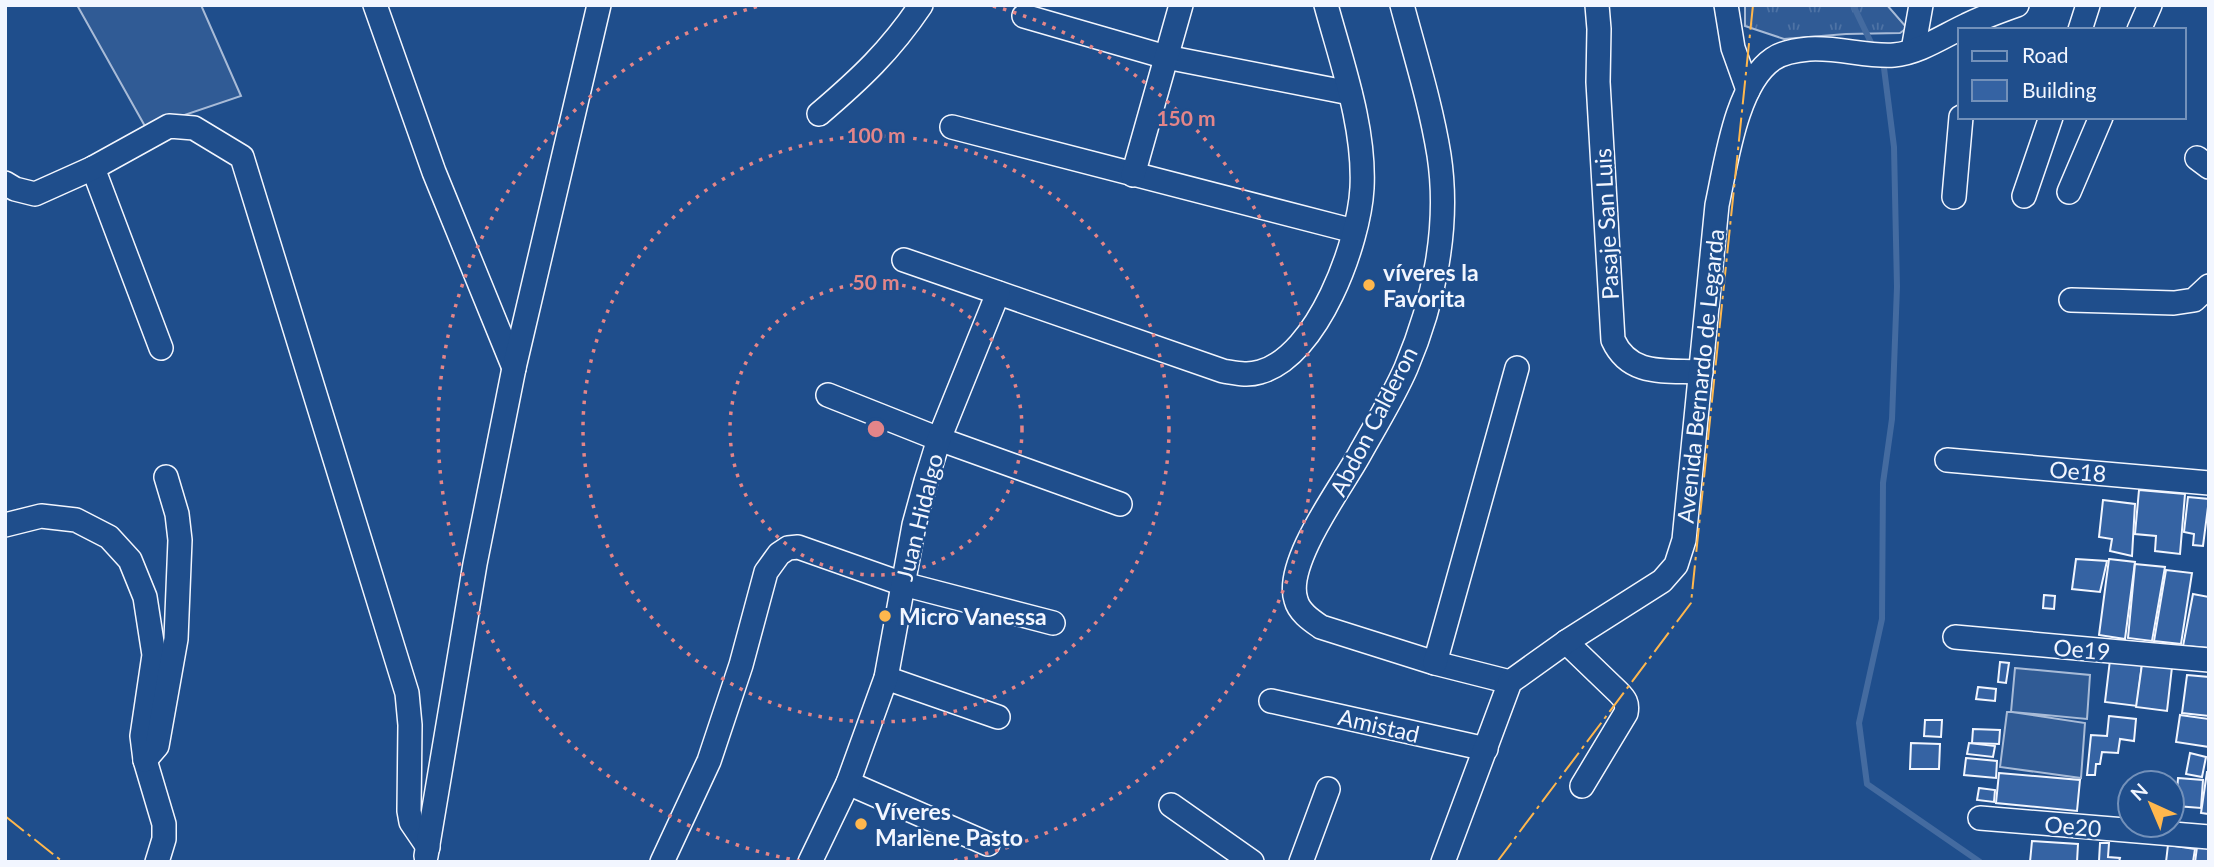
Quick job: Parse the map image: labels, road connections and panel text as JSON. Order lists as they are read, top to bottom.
{
  "streets": {
    "street": [
      "Pasaje San Luis",
      "Avenida Bernardo de Legarda",
      "Abdon Calderon",
      "Oe18",
      "Juan Hidalgo",
      "Oe19",
      "Amistad",
      "Oe20"
    ]
  },
  "crossings": [
    ["Pasaje San Luis", "Avenida Bernardo de Legarda"],
    ["Avenida Bernardo de Legarda", "Abdon Calderon"]
  ],
  "places": ["víveres la Favorita", "Micro Vanessa", "Víveres Marlene Pasto"],
  "legend": ["Road", "Building"],
  "north": "top left",
  "rings": ["150 m", "100 m", "50 m"]
}
